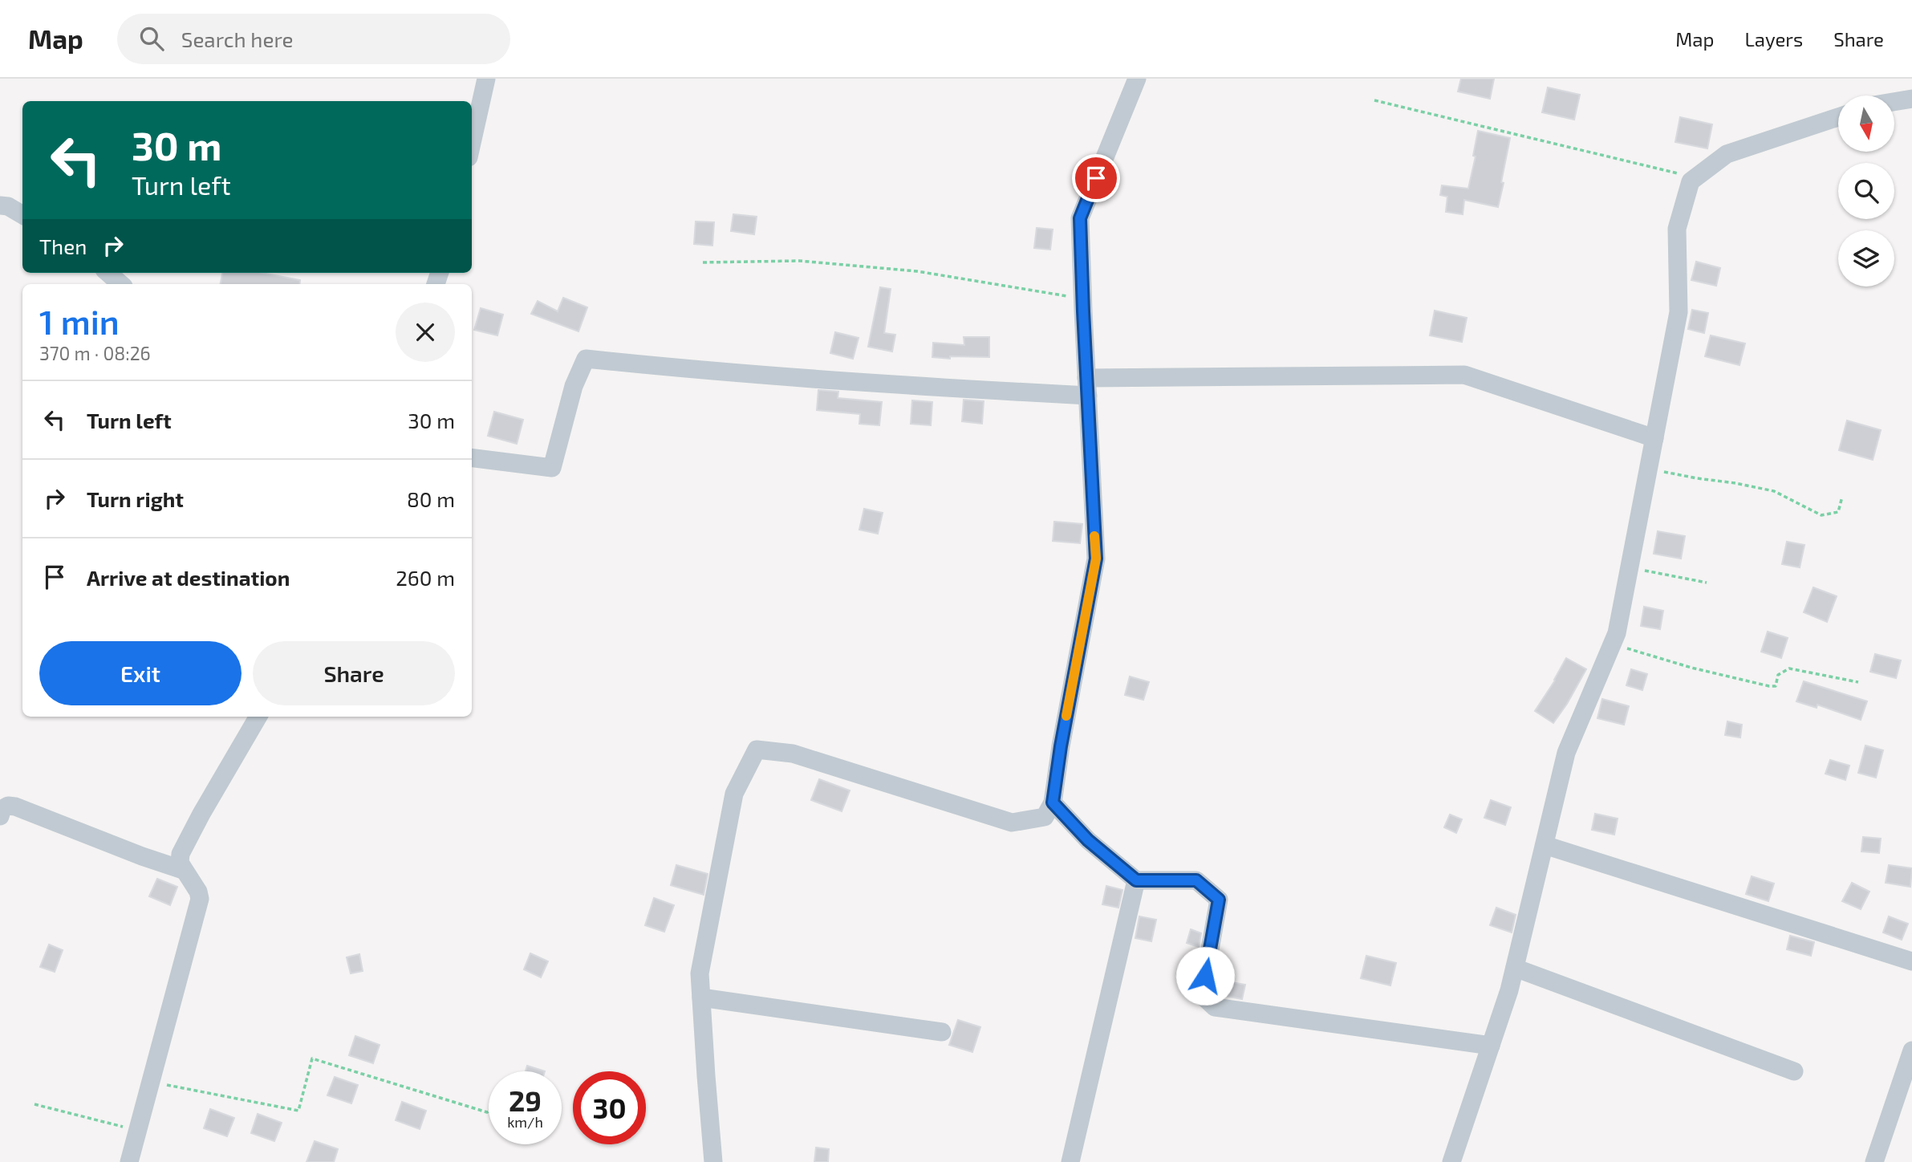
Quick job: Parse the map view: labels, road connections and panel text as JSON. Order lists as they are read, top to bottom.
{
  "north": "bottom",
  "page": {
    "header": "Map",
    "search": "Search here",
    "nav": ["Map", "Layers", "Share"],
    "turn": ["30 m", "Turn left"],
    "then": "Then",
    "heading": ["1 min", "370 m · 08:26"],
    "list": [
      {
        "name": "Turn left",
        "value": "30 m"
      },
      {
        "name": "Turn right",
        "value": "80 m"
      },
      {
        "name": "Arrive at destination",
        "value": "260 m"
      }
    ],
    "buttons": ["Exit", "Share"],
    "speed": "29 km/h",
    "limit": "30"
  }
}
